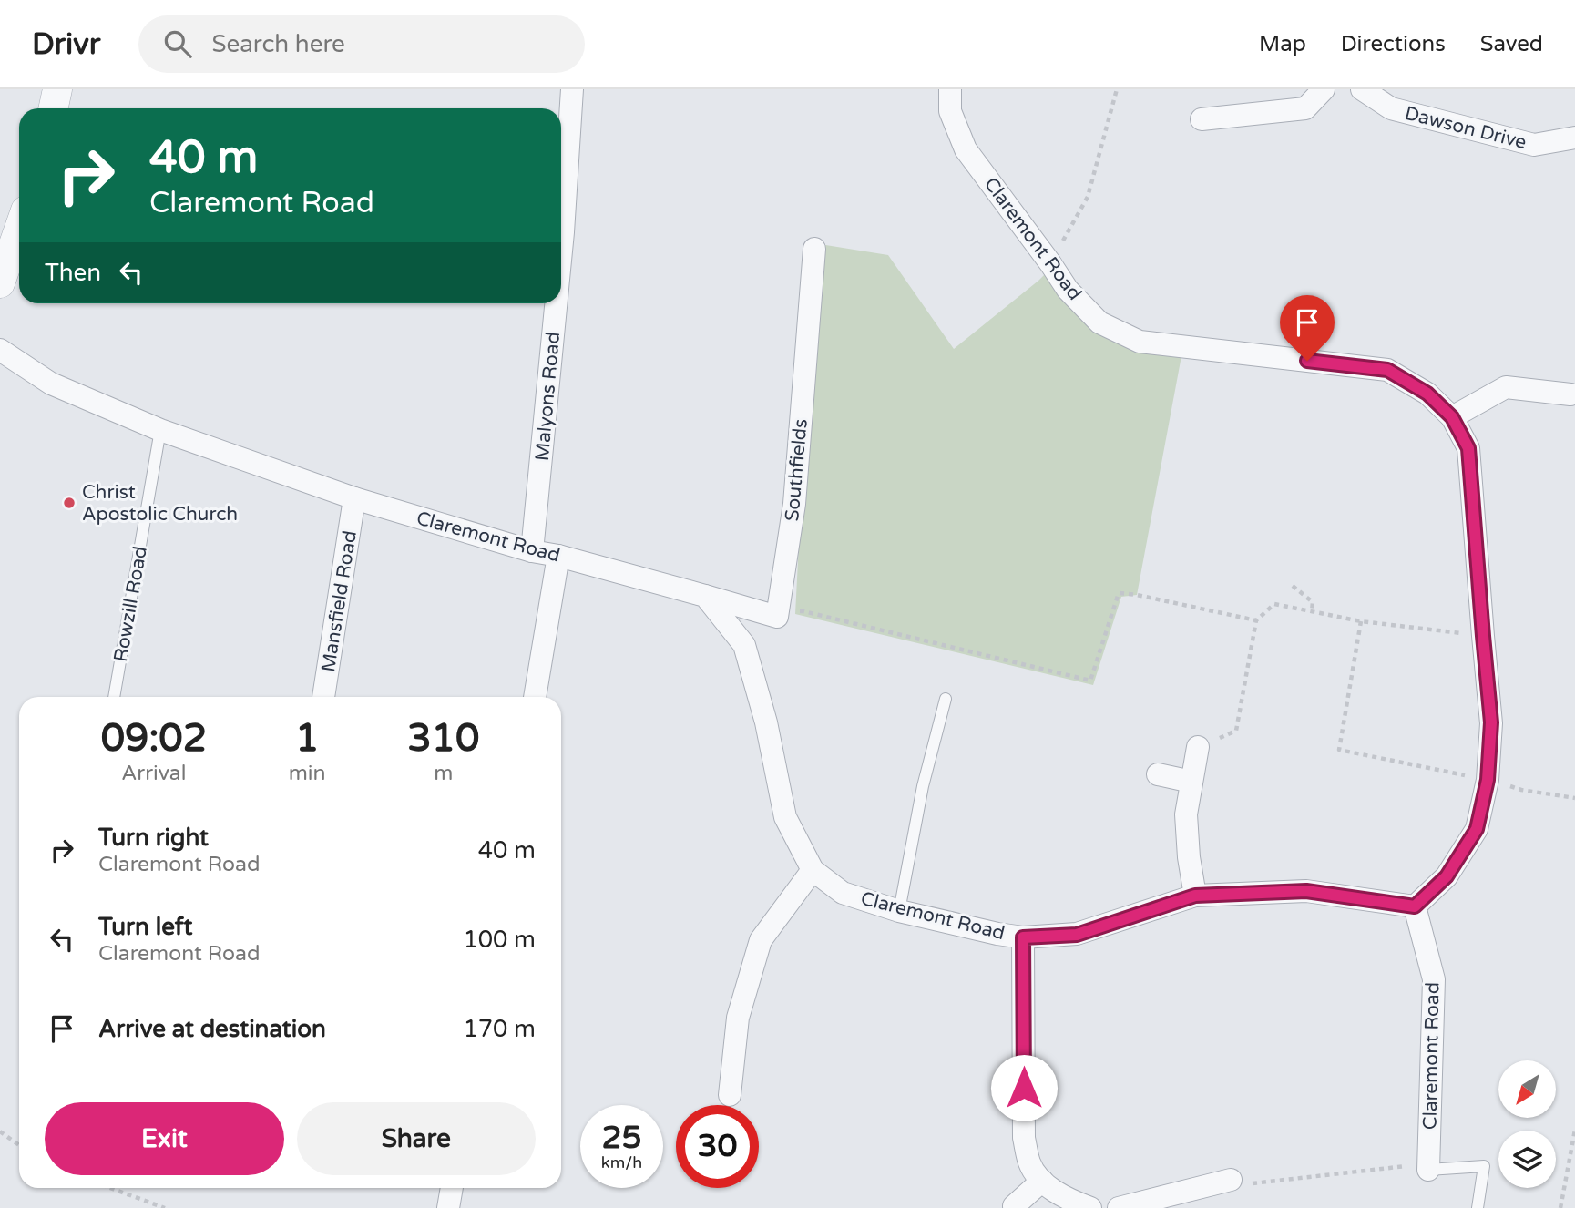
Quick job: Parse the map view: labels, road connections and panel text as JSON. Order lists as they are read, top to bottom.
{
  "streets": {
    "street": [
      "Dawson Drive",
      "Claremont Road",
      "Malyons Road",
      "Southfields",
      "Mansfield Road"
    ],
    "lane": ["Rowzill Road"]
  },
  "crossings": [
    ["Claremont Road", "Malyons Road"],
    ["Claremont Road", "Mansfield Road"],
    ["Claremont Road", "Rowzill Road"]
  ],
  "places": ["Christ Apostolic Church"],
  "north": "bottom left",
  "page": {
    "header": "Drivr",
    "search": "Search here",
    "nav": ["Map", "Directions", "Saved"],
    "turn": ["40 m", "Claremont Road"],
    "then": "Then",
    "eta": [
      "09:02",
      "Arrival",
      "1",
      "min",
      "310",
      "m"
    ],
    "list": [
      {
        "name": "Turn right",
        "note": "Claremont Road",
        "value": "40 m"
      },
      {
        "name": "Turn left",
        "note": "Claremont Road",
        "value": "100 m"
      },
      {
        "name": "Arrive at destination",
        "value": "170 m"
      }
    ],
    "buttons": ["Exit", "Share"],
    "speed": "25 km/h",
    "limit": "30"
  }
}
